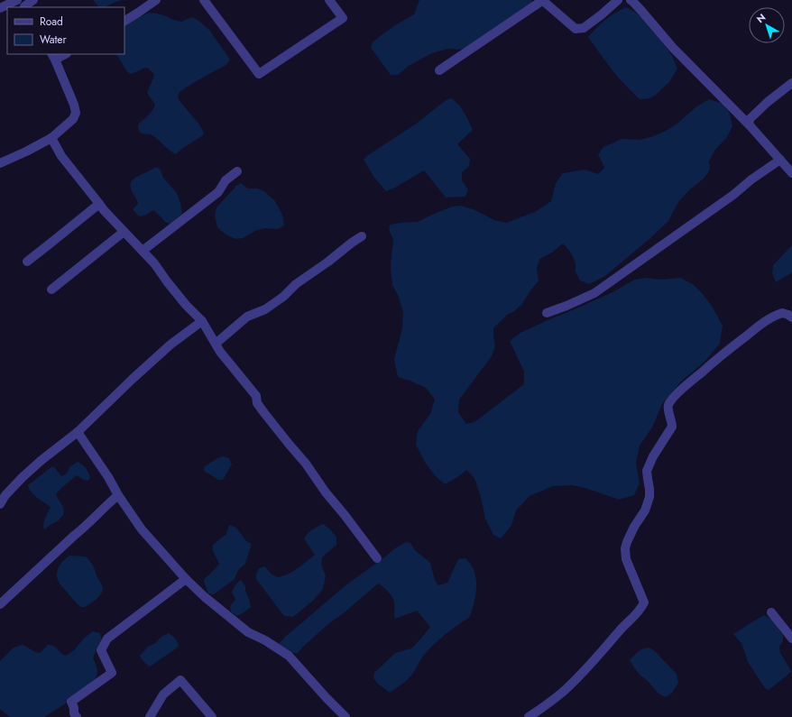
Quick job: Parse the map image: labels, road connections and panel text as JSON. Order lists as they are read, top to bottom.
{
  "legend": ["Road", "Water"],
  "north": "top left"
}
